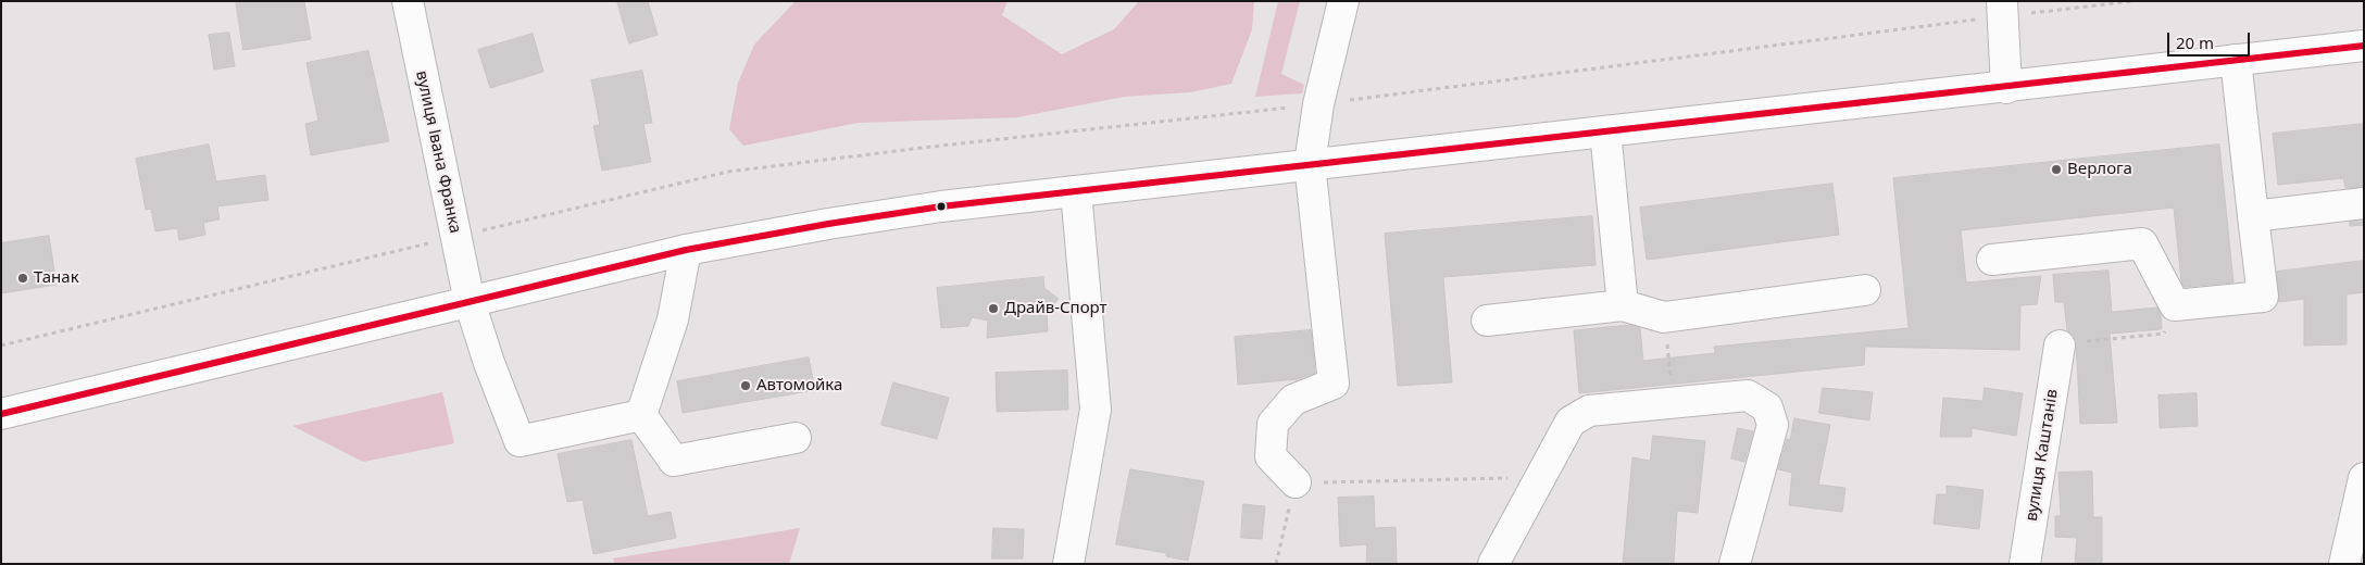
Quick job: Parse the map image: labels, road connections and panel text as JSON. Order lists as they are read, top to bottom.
{
  "streets": {
    "main road": ["вулиця Івана Франка", "вулиця Каштанів"]
  },
  "places": [
    "Beрлога",
    "Танак",
    "Драйв-Спорт",
    "Автомойка"
  ],
  "scale_bar": "20 m"
}
